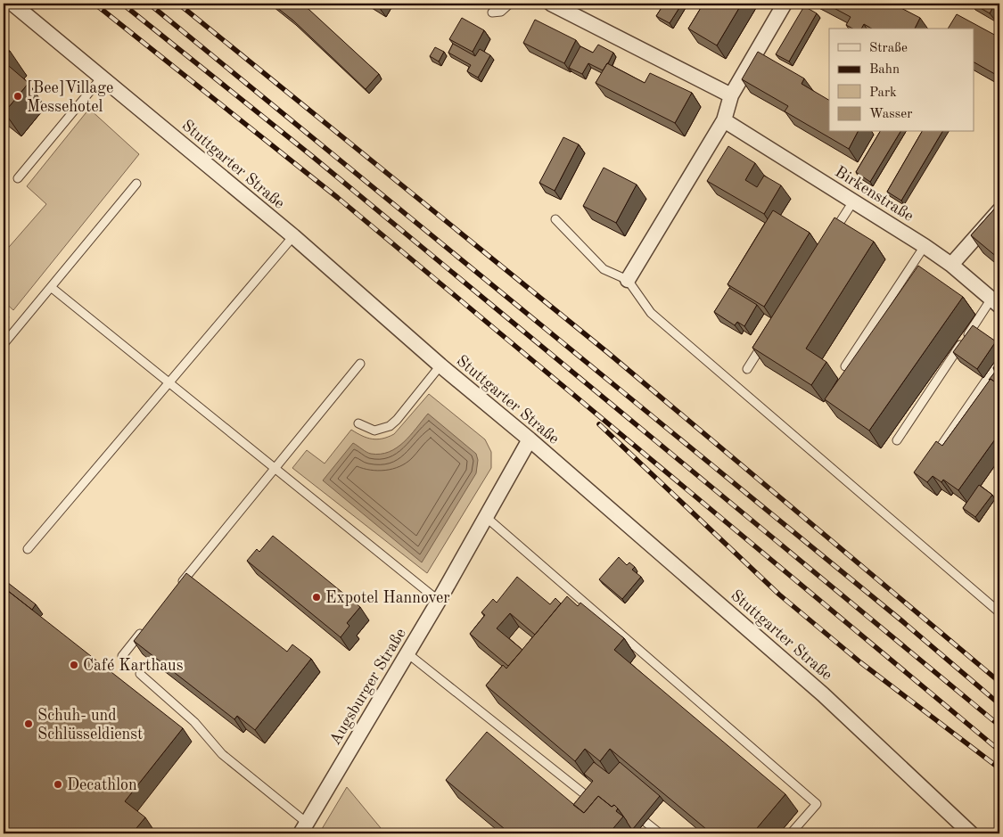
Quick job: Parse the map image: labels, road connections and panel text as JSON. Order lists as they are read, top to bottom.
{
  "streets": {
    "street": ["Stuttgarter Straße", "Birkenstraße", "Augsburger Straße"]
  },
  "crossings": [
    ["Stuttgarter Straße", "Augsburger Straße"]
  ],
  "places": [
    "[Bee]Village Messehotel",
    "Expotel Hannover",
    "Café Karthaus",
    "Schuh- und Schlüsseldienst",
    "Decathlon"
  ],
  "legend": [
    "Straße",
    "Bahn",
    "Park",
    "Wasser"
  ]
}
